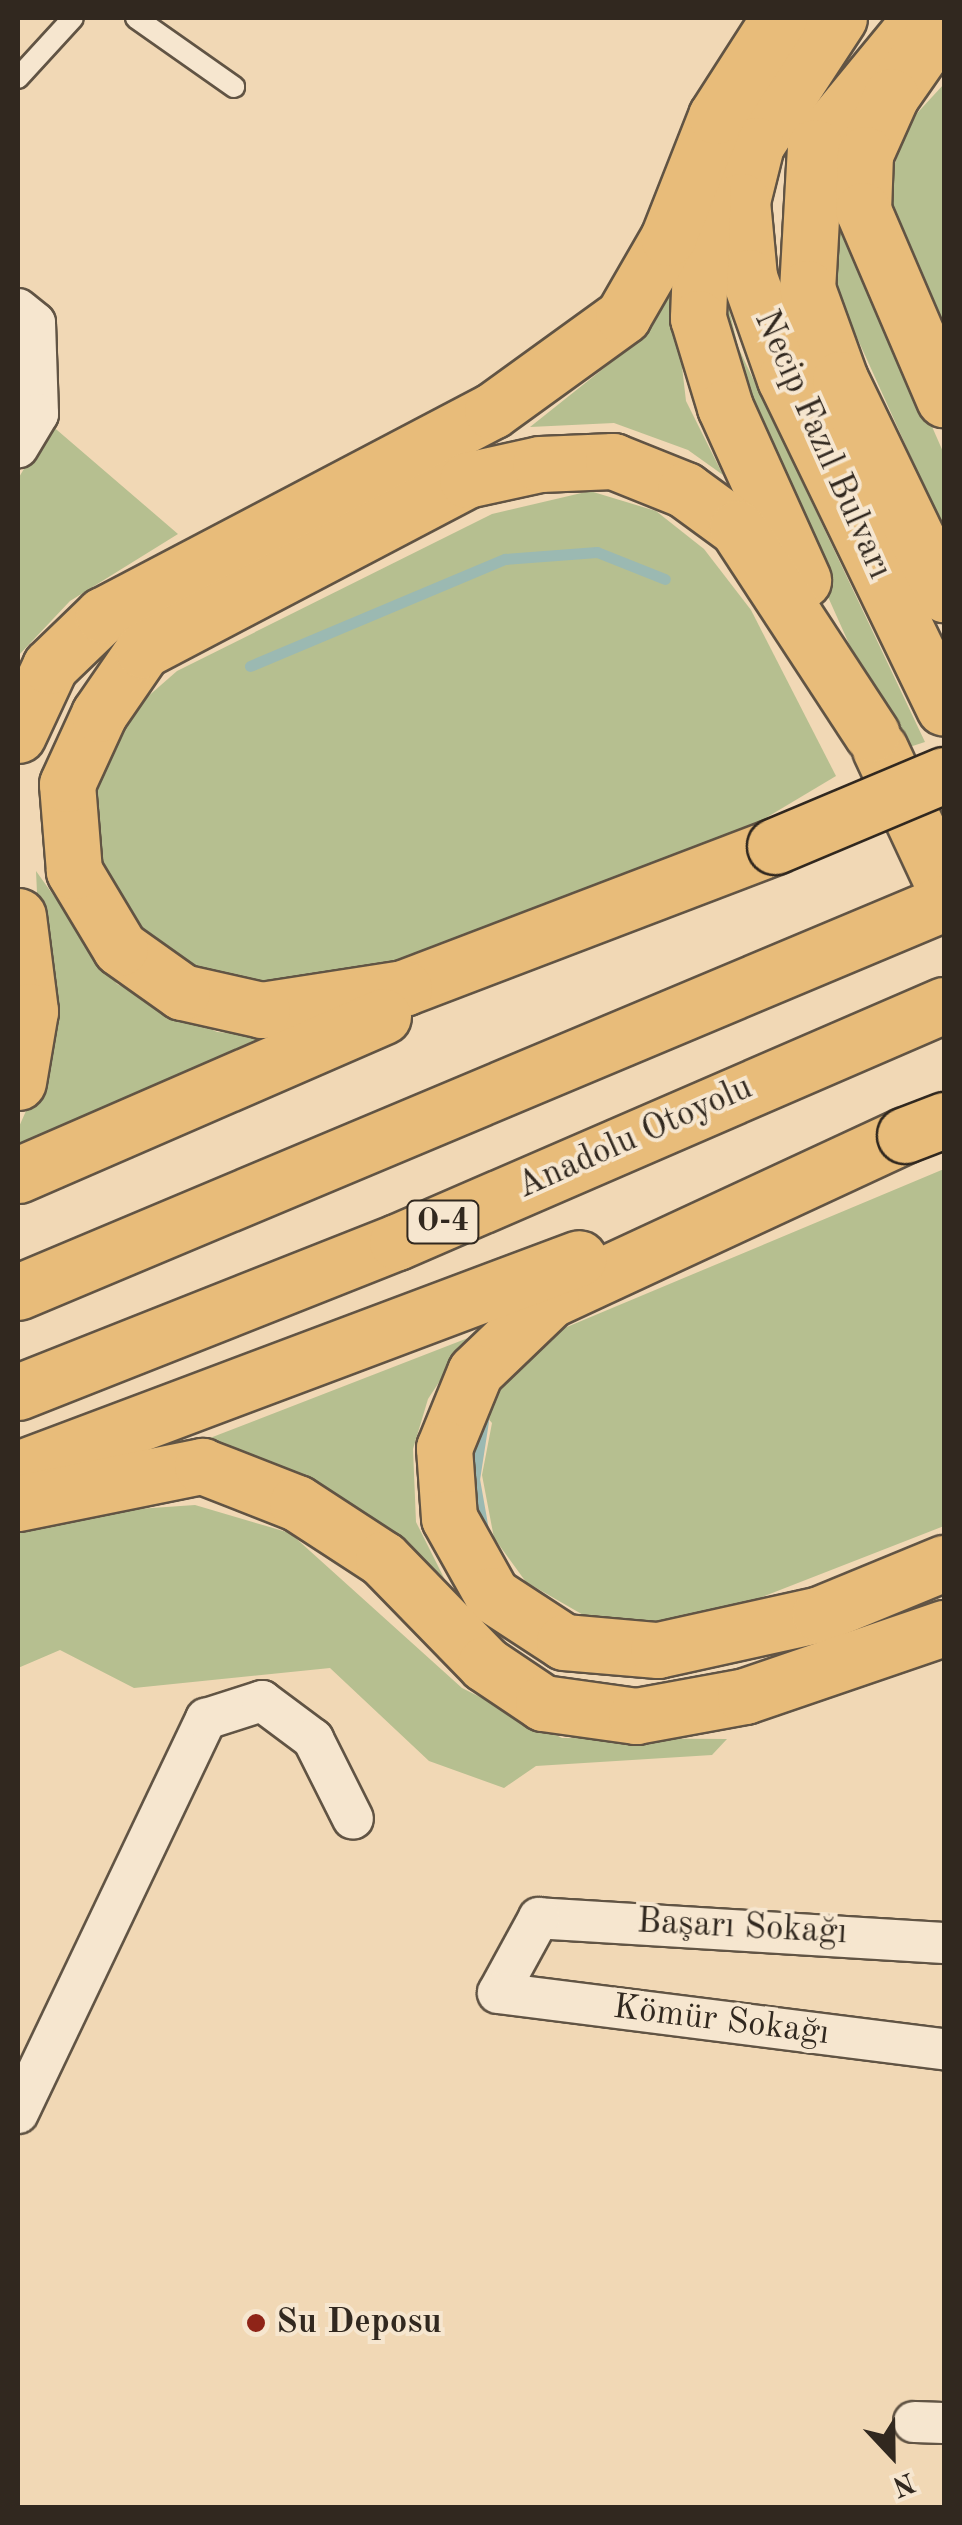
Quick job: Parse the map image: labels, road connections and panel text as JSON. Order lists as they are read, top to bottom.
{
  "streets": {
    "main road": ["Necip Fazıl Bulvarı", "Anadolu Otoyolu", "O-4"],
    "street": ["Başarı Sokağı", "Kömür Sokağı"]
  },
  "crossings": [
    ["Başarı Sokağı", "Kömür Sokağı"]
  ],
  "places": ["Su Deposu"],
  "north": "bottom"
}
